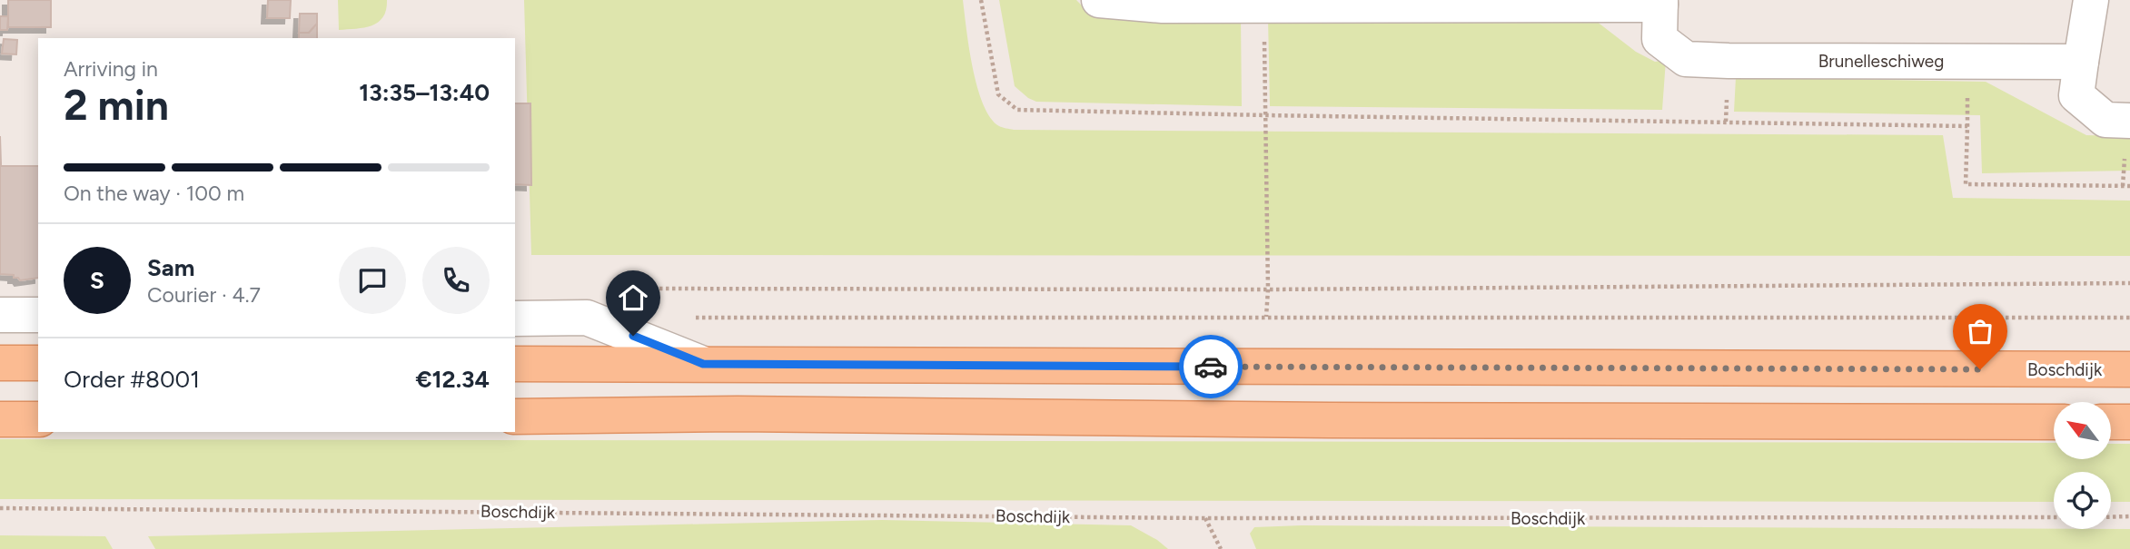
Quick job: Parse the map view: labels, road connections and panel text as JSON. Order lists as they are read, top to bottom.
{
  "streets": {
    "main road": ["Boschdijk"],
    "street": ["Brunelleschiweg"]
  },
  "north": "top left",
  "page": {
    "heading": ["2 min", "Arriving in", "13:35–13:40"],
    "panel": [
      "Sam",
      "Courier · 4.7",
      "Order #8001",
      "€12.34"
    ],
    "bar": "On the way · 100 m",
    "round": "S"
  }
}
